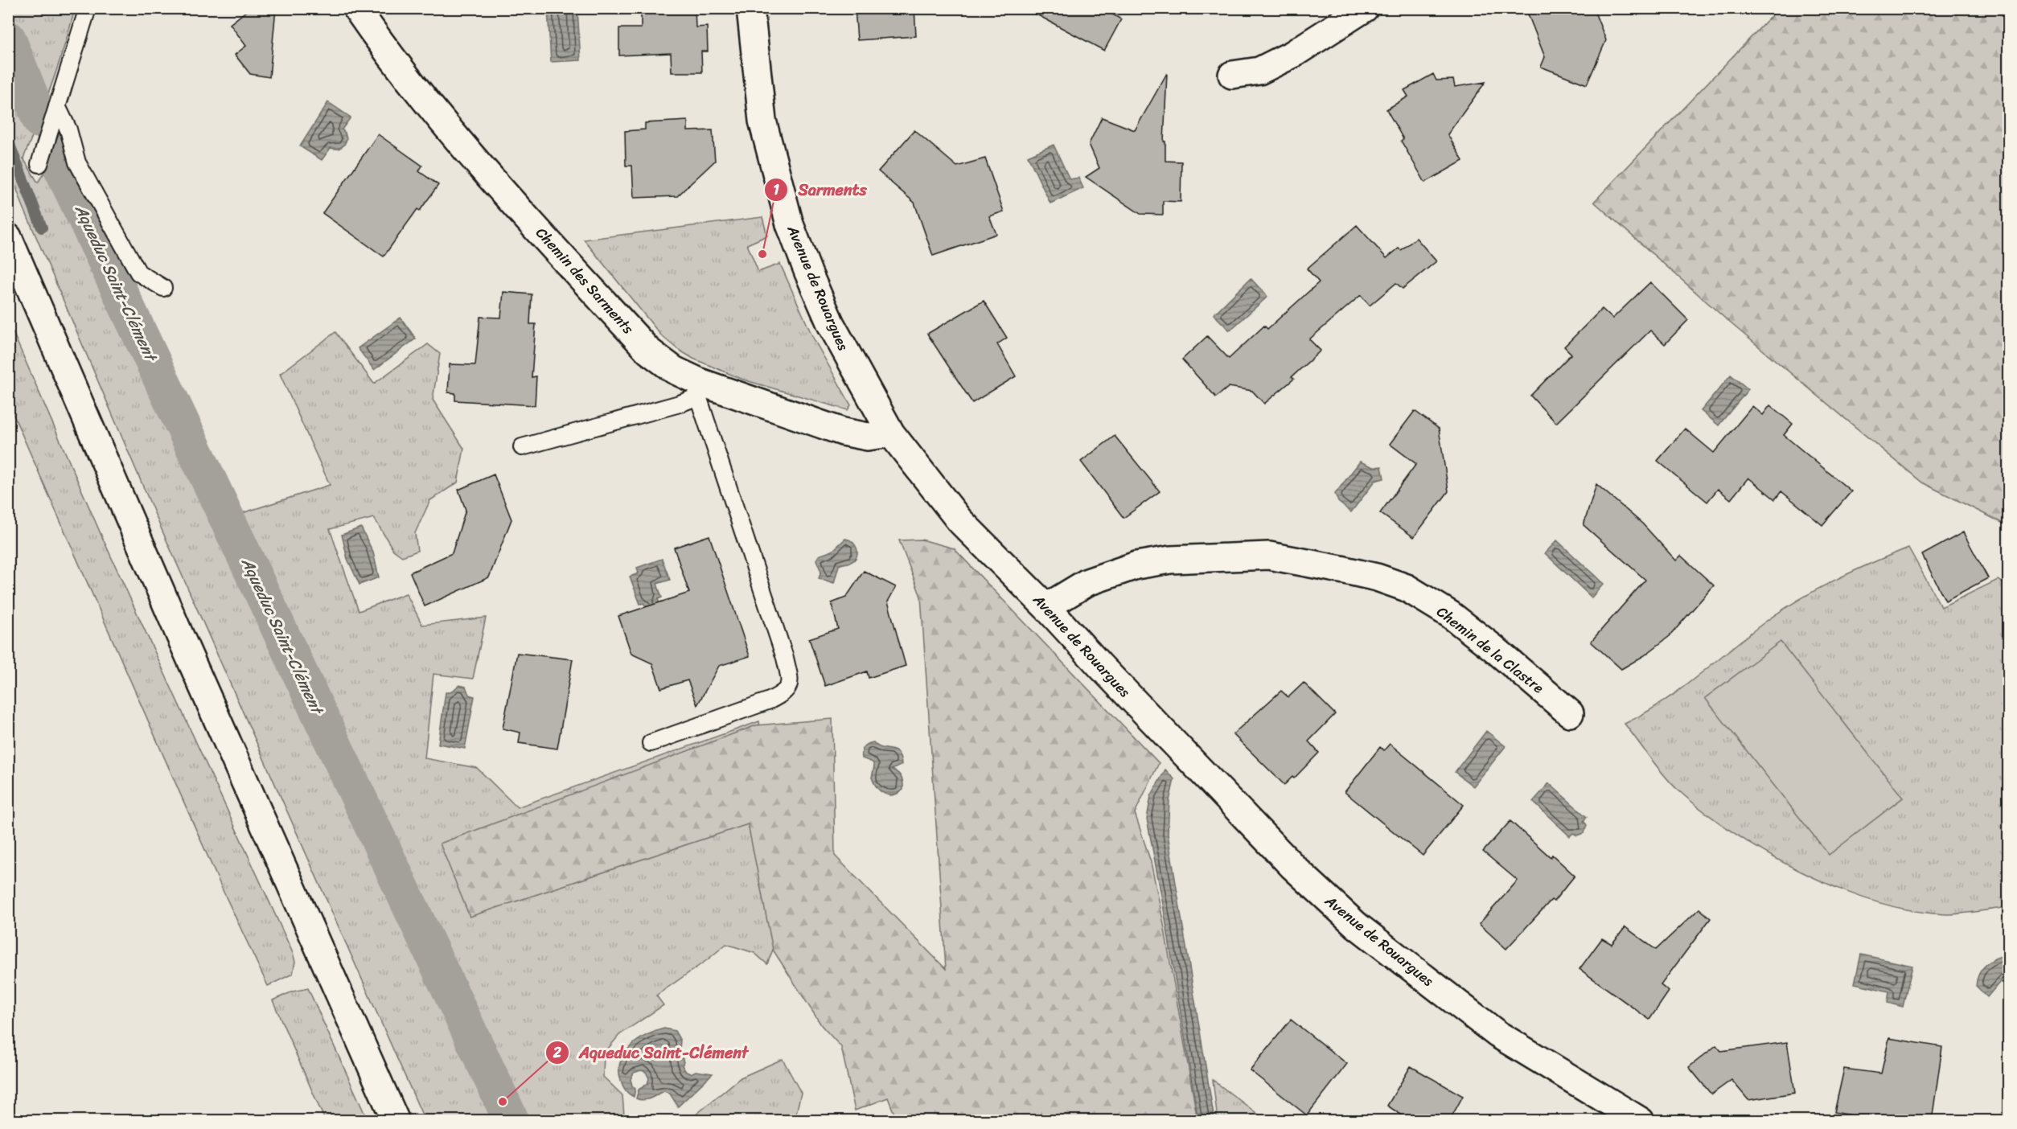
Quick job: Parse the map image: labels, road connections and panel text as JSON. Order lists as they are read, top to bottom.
{
  "streets": {
    "street": ["Chemin des Sarments", "Avenue de Rouargues", "Chemin de la Clastre"]
  },
  "crossings": [
    ["Chemin des Sarments", "Avenue de Rouargues"],
    ["Avenue de Rouargues", "Chemin de la Clastre"]
  ],
  "water": ["Aqueduc Saint-Clément"],
  "places": ["Sarments", "Aqueduc Saint-Clément"]
}
